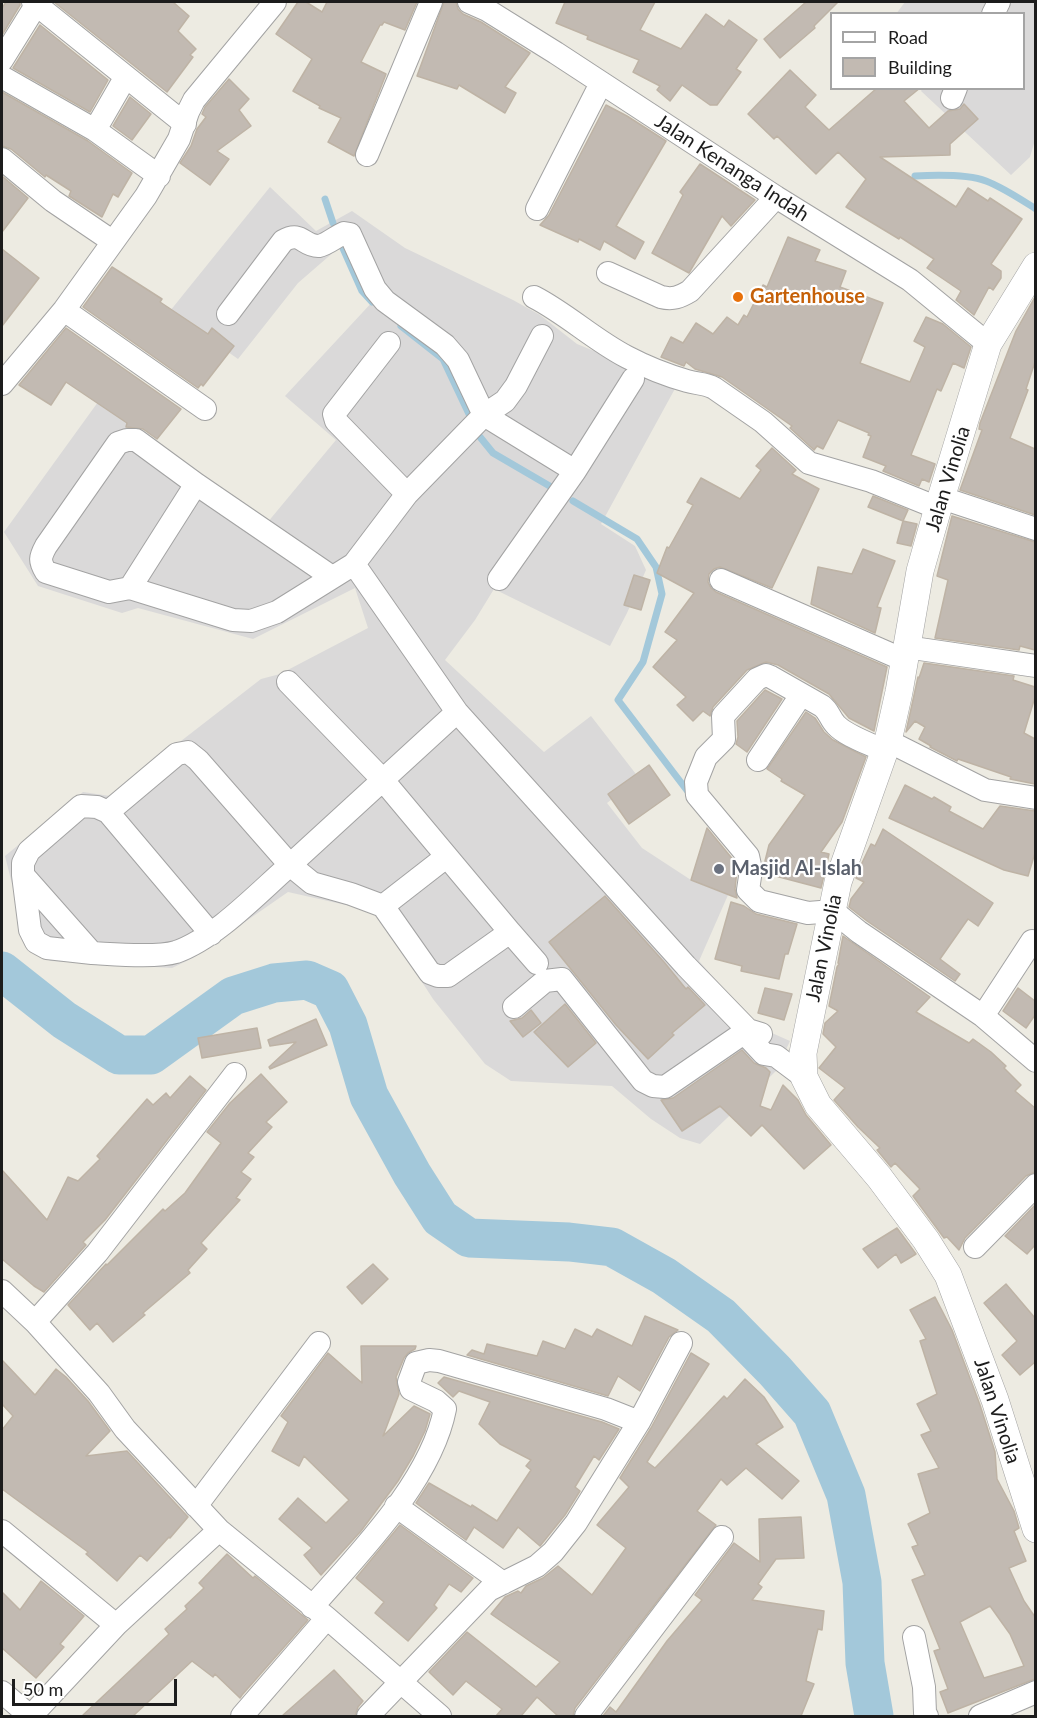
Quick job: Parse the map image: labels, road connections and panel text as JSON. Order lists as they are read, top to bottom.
{
  "streets": {
    "street": ["Jalan Kenanga Indah", "Jalan Vinolia"]
  },
  "crossings": [
    ["Jalan Kenanga Indah", "Jalan Vinolia"]
  ],
  "places": ["Gartenhouse", "Masjid Al-Islah"],
  "legend": ["Road", "Building"],
  "scale_bar": "50 m"
}
